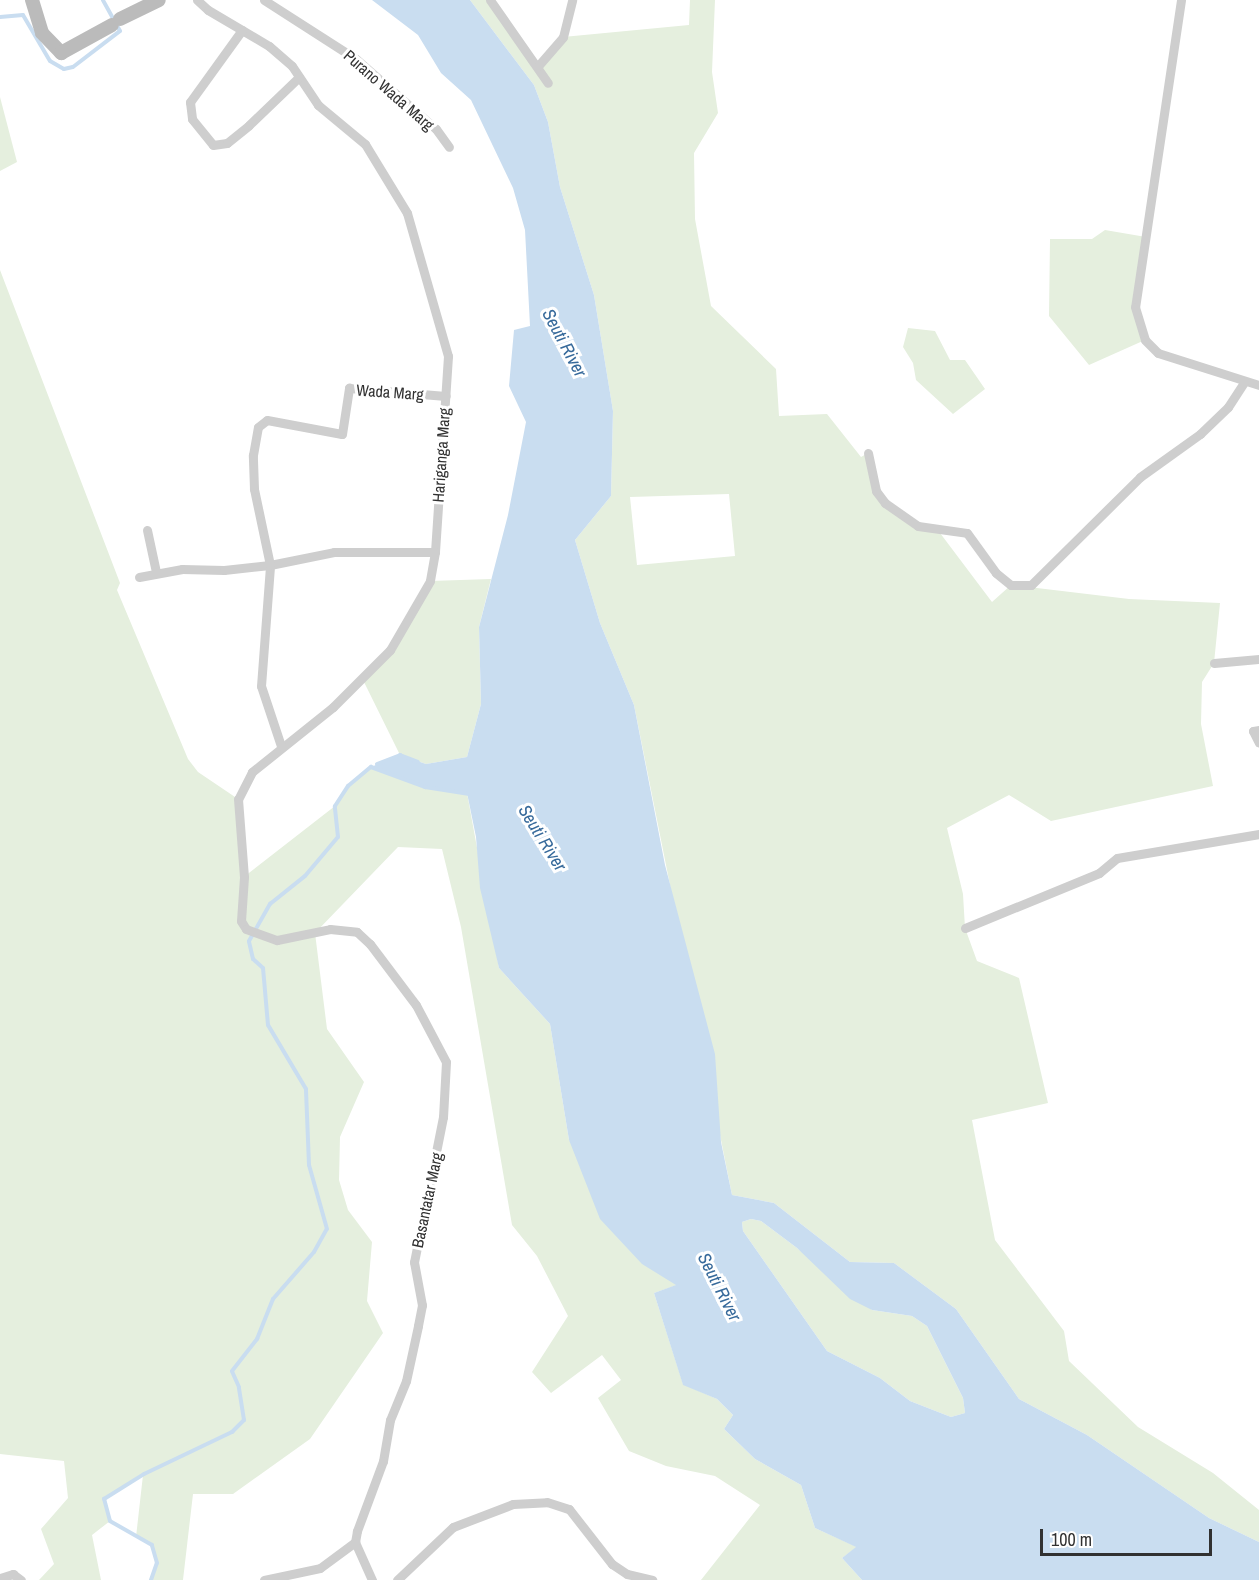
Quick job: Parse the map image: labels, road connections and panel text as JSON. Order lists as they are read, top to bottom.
{
  "streets": {
    "street": [
      "Purano Wada Marg",
      "Wada Marg",
      "Hariganga Marg",
      "Basantatar Marg"
    ]
  },
  "crossings": [
    ["Wada Marg", "Hariganga Marg"],
    ["Hariganga Marg", "Basantatar Marg"]
  ],
  "water": ["Seuti River"],
  "scale_bar": "100 m"
}
